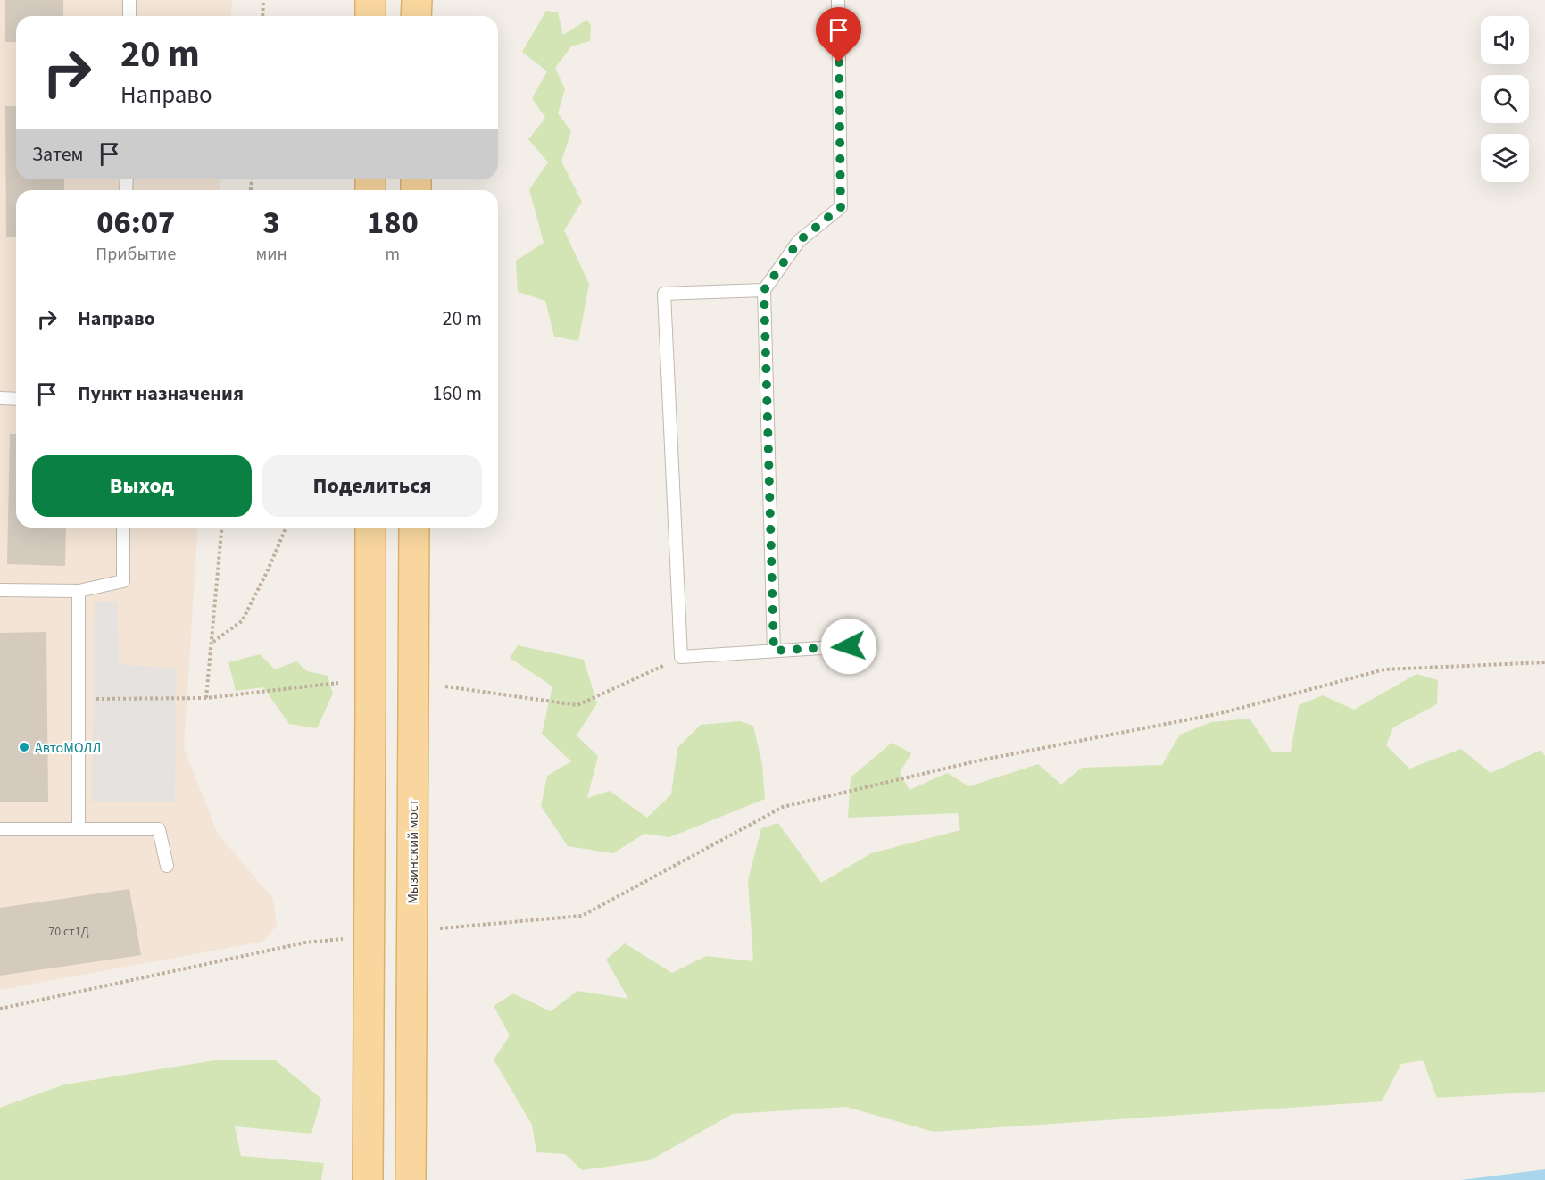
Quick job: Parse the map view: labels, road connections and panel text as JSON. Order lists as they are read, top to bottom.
{
  "streets": {
    "main road": ["Мызинский мост"]
  },
  "places": ["АвтоМОЛЛ"],
  "house_numbers": ["70 ст1Д"],
  "page": {
    "turn": ["20 m", "Направо"],
    "then": "Затем",
    "eta": [
      "06:07",
      "Прибытие",
      "3",
      "мин",
      "180",
      "m"
    ],
    "list": [
      {
        "name": "Направо",
        "value": "20 m"
      },
      {
        "name": "Пункт назначения",
        "value": "160 m"
      }
    ],
    "buttons": ["Выход", "Поделиться"]
  }
}
